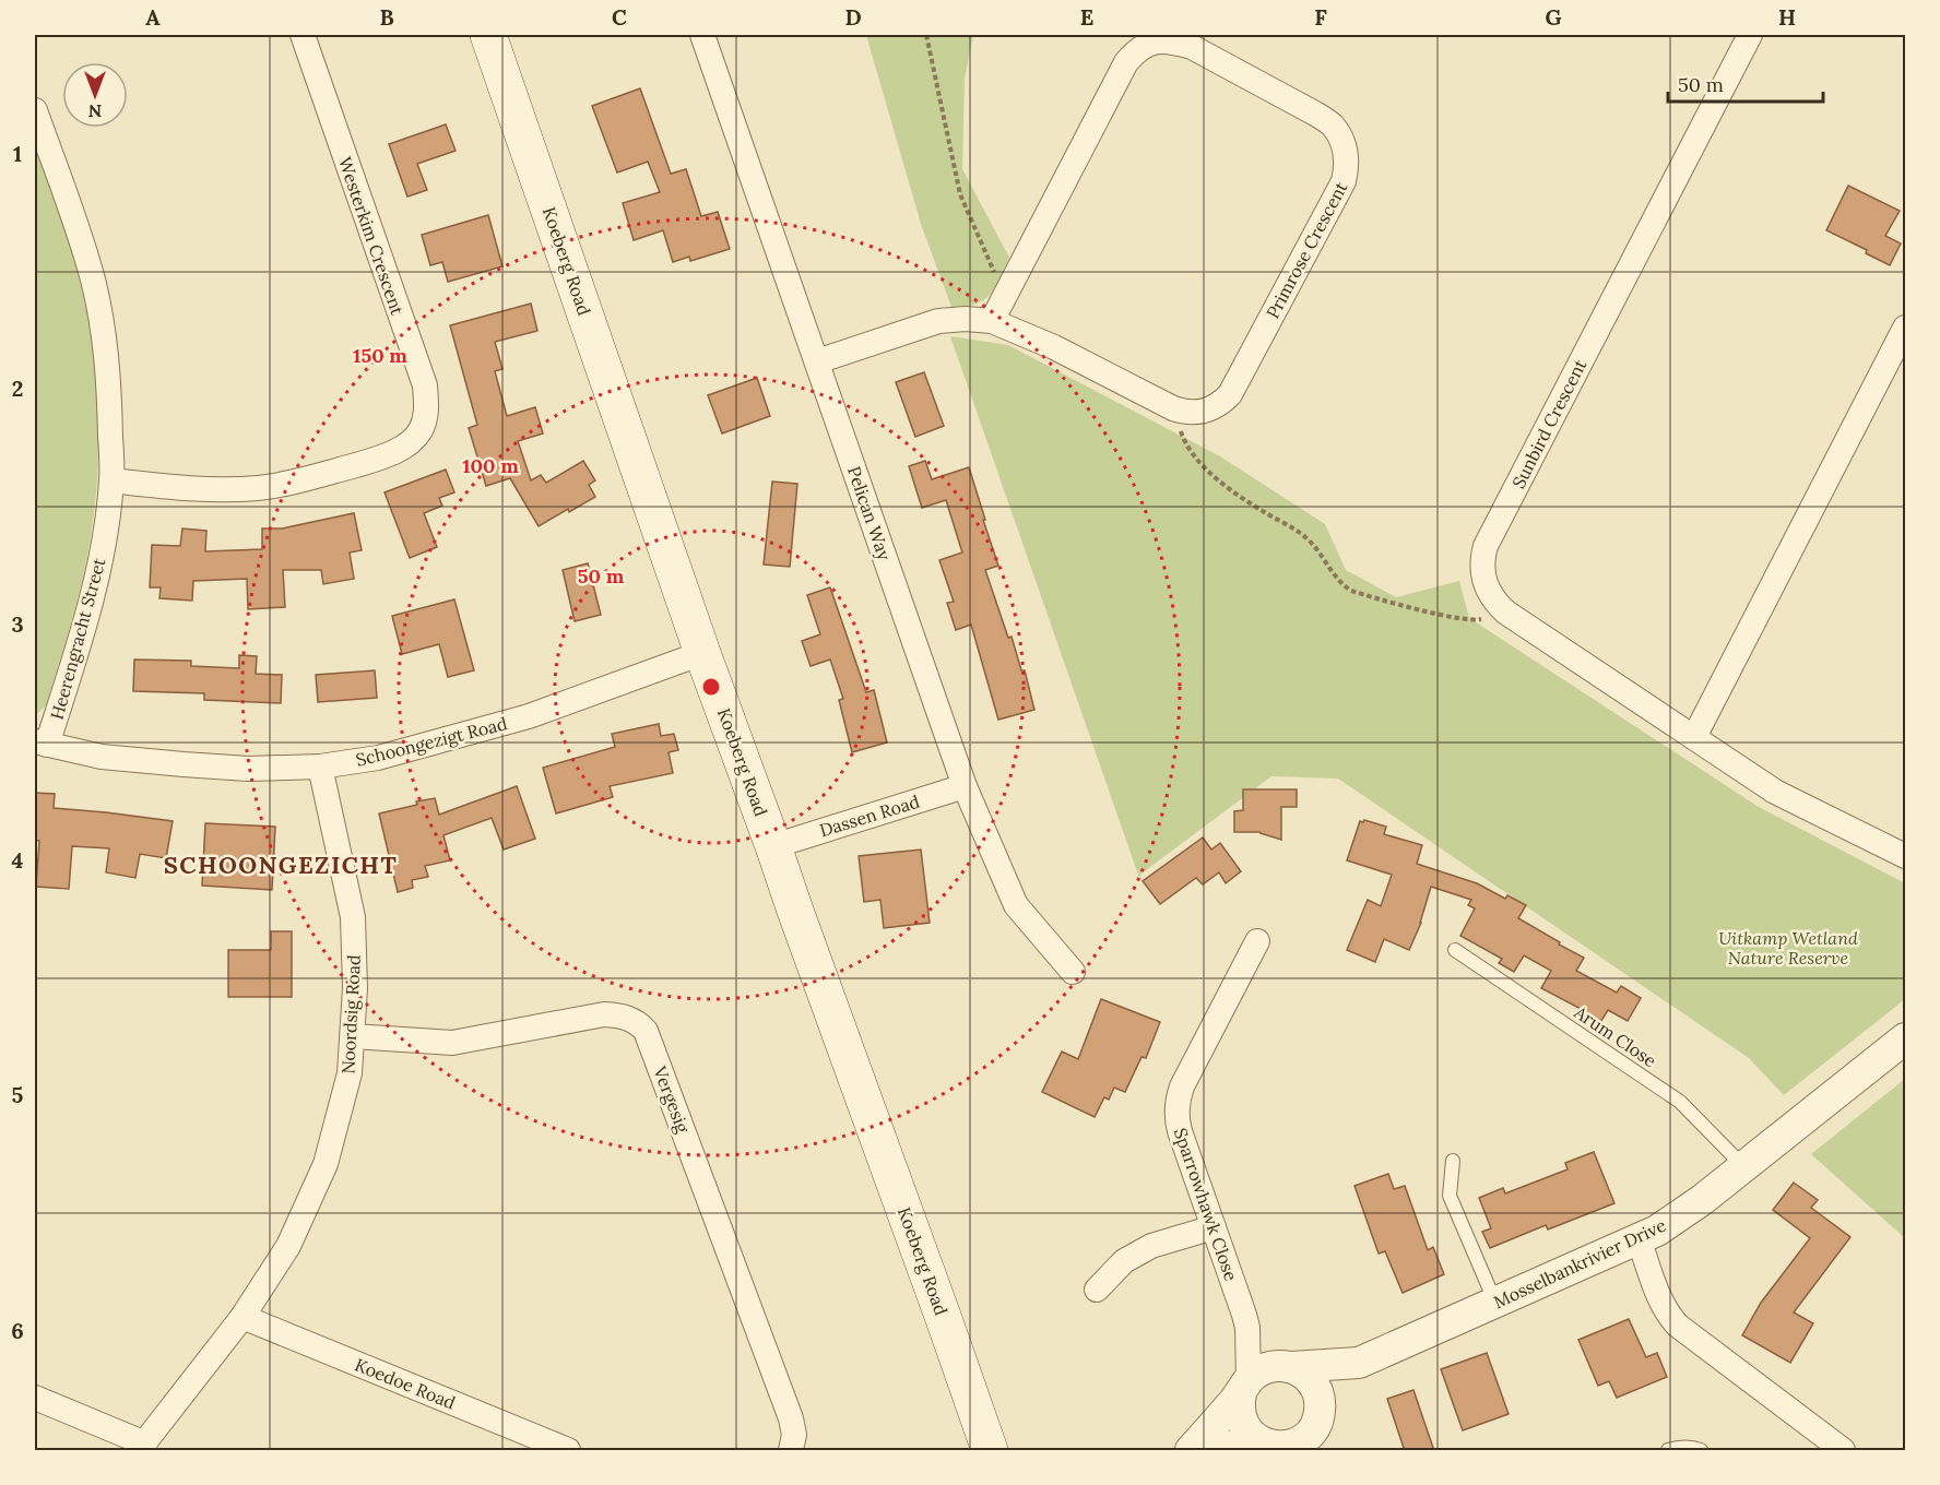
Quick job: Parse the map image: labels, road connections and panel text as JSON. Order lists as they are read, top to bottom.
{
  "streets": {
    "main road": ["Koeberg Road"],
    "street": [
      "Westerkim Crescent",
      "Primrose Crescent",
      "Sunbird Crescent",
      "Pelican Way",
      "Heerengracht Street",
      "Schoongezigt Road",
      "Dassen Road",
      "Noordsig Road",
      "Vergesig",
      "Sparrowhawk Close",
      "Mosselbankrivier Drive",
      "Koedoe Road"
    ],
    "lane": ["Arum Close"]
  },
  "crossings": [
    ["Westerkim Crescent", "Heerengracht Street"],
    ["Primrose Crescent", "Pelican Way"],
    ["Koeberg Road", "Schoongezigt Road"],
    ["Koeberg Road", "Dassen Road"],
    ["Pelican Way", "Dassen Road"],
    ["Heerengracht Street", "Schoongezigt Road"],
    ["Schoongezigt Road", "Noordsig Road"],
    ["Noordsig Road", "Vergesig"],
    ["Noordsig Road", "Koedoe Road"],
    ["Arum Close", "Mosselbankrivier Drive"],
    ["Sparrowhawk Close", "Mosselbankrivier Drive"]
  ],
  "districts": ["SCHOONGEZICHT"],
  "parks": ["Uitkamp Wetland Nature Reserve"],
  "scale_bar": "50 m",
  "north": "bottom",
  "grid": {
    "columns": [
      "A",
      "B",
      "C",
      "D",
      "E",
      "F",
      "G",
      "H"
    ],
    "rows": [
      "1",
      "2",
      "3",
      "4",
      "5",
      "6"
    ]
  },
  "rings": ["150 m", "100 m", "50 m"]
}
